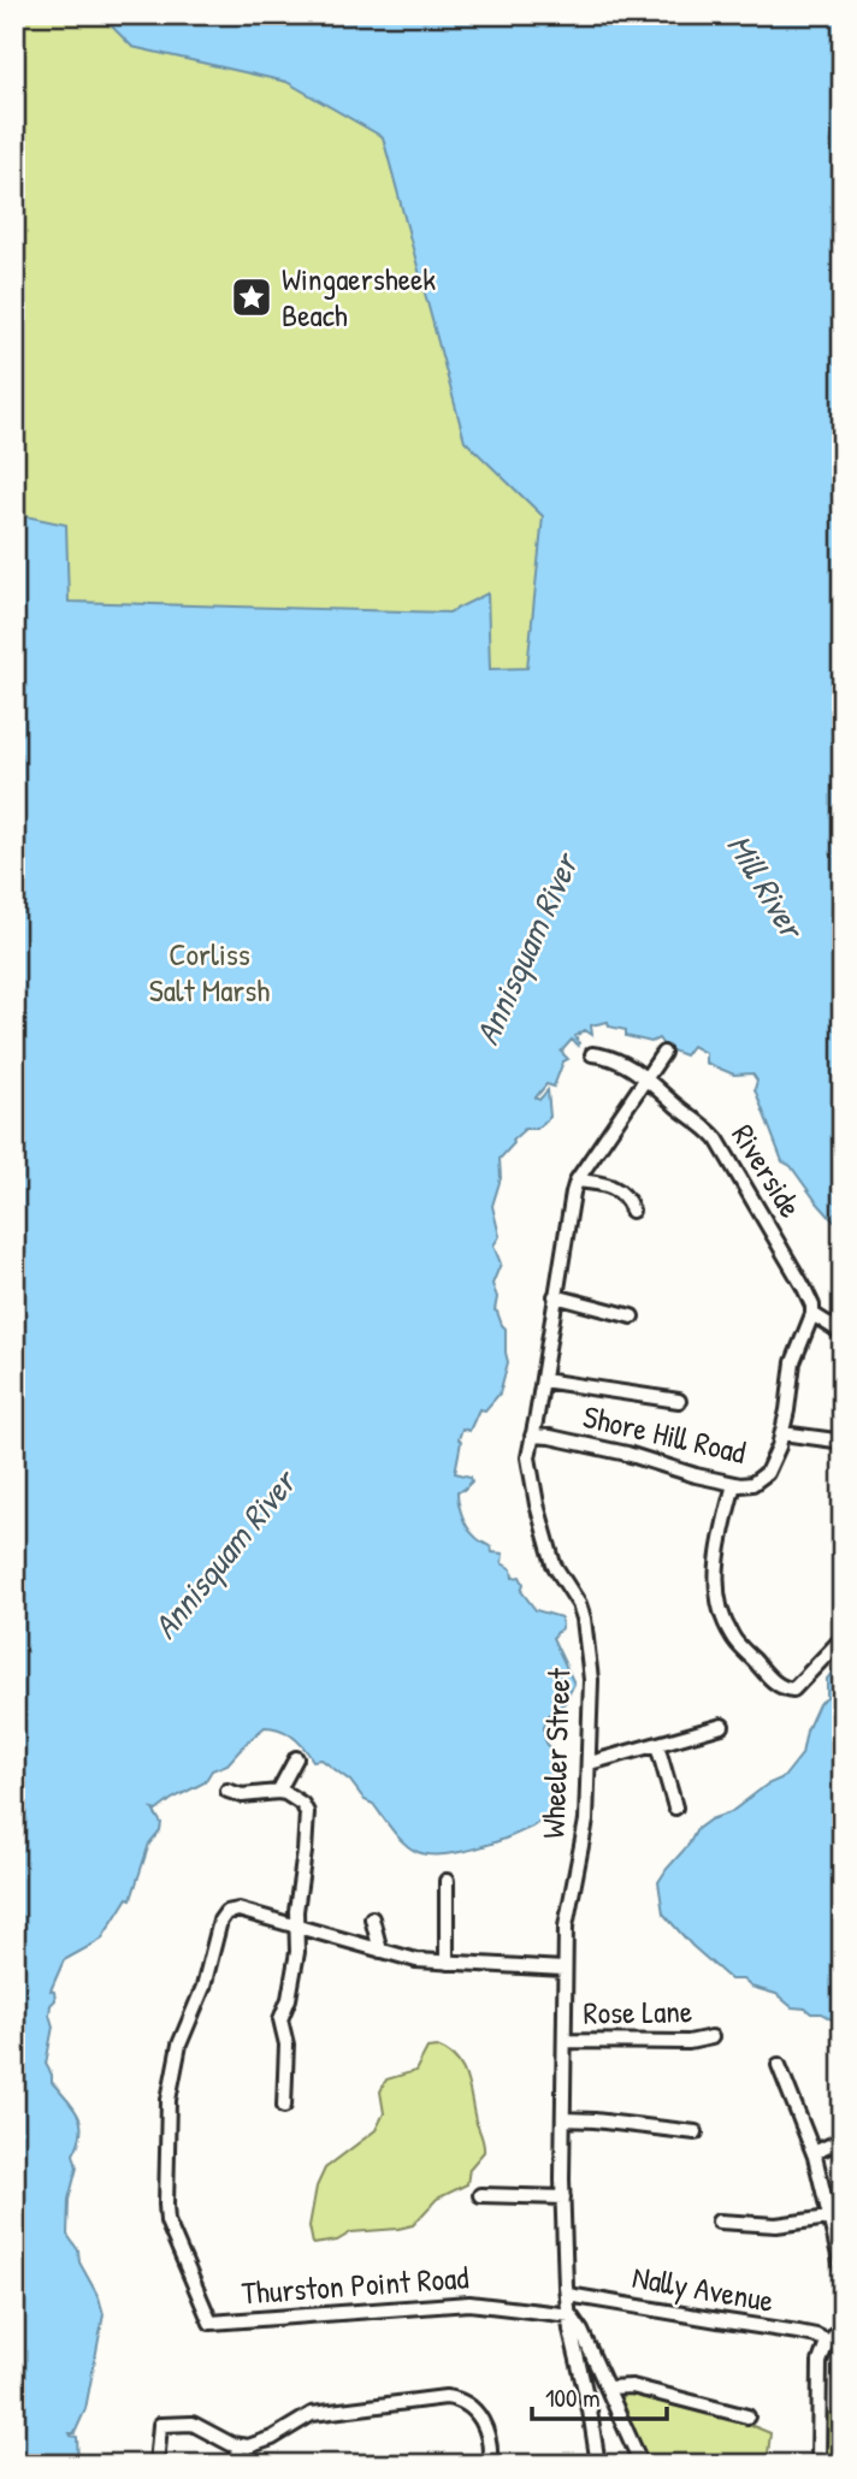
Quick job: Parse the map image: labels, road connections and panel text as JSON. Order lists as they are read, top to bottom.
{
  "streets": {
    "street": [
      "Riverside",
      "Shore Hill Road",
      "Wheeler Street",
      "Rose Lane",
      "Thurston Point Road",
      "Nally Avenue"
    ]
  },
  "crossings": [
    ["Riverside", "Shore Hill Road"],
    ["Riverside", "Wheeler Street"],
    ["Shore Hill Road", "Wheeler Street"],
    ["Wheeler Street", "Rose Lane"],
    ["Wheeler Street", "Thurston Point Road"],
    ["Wheeler Street", "Nally Avenue"]
  ],
  "water": ["Mill River", "Annisquam River"],
  "parks": ["Corliss Salt Marsh"],
  "places": {
    "place": ["Wingaersheek Beach"]
  },
  "scale_bar": "100 m"
}
